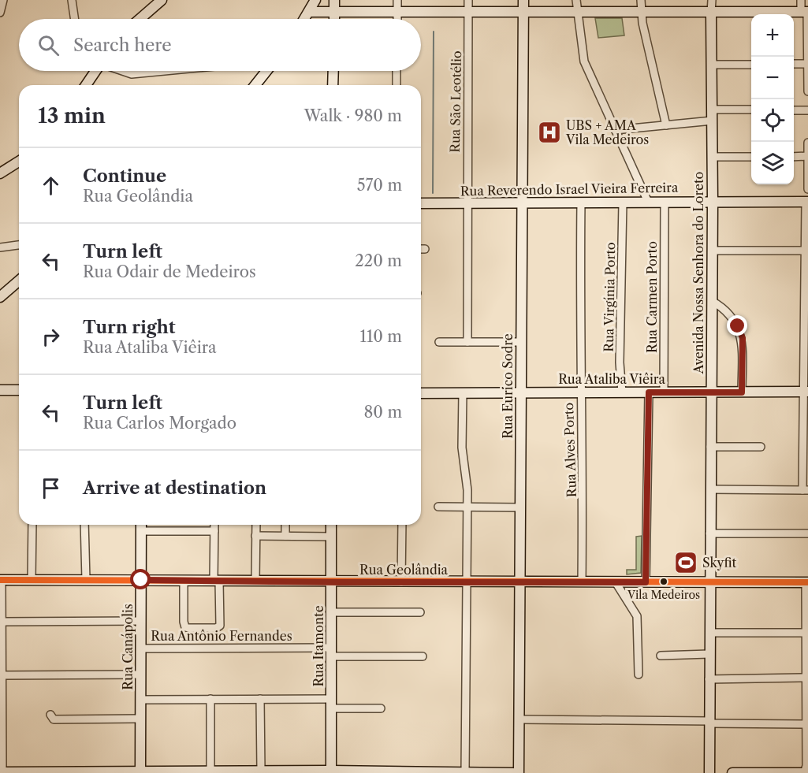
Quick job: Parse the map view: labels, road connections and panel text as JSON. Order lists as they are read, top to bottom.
{
  "streets": {
    "street": [
      "Rua São Leotélio",
      "Rua Reverendo Israel Vieira Ferreira",
      "Avenida Nossa Senhora do Loreto",
      "Rua Virgínia Porto",
      "Rua Carmen Porto",
      "Rua Ataliba Viêira",
      "Rua Eurico Sodre",
      "Rua Alves Porto",
      "Rua Geolândia",
      "Rua Antônio Fernandes",
      "Rua Itamonte",
      "Rua Canápolis"
    ]
  },
  "crossings": [
    ["Rua São Leotélio", "Rua Reverendo Israel Vieira Ferreira"],
    ["Rua Reverendo Israel Vieira Ferreira", "Avenida Nossa Senhora do Loreto"],
    ["Rua Reverendo Israel Vieira Ferreira", "Rua Virgínia Porto"],
    ["Rua Reverendo Israel Vieira Ferreira", "Rua Carmen Porto"],
    ["Rua Reverendo Israel Vieira Ferreira", "Rua Eurico Sodre"],
    ["Rua Reverendo Israel Vieira Ferreira", "Rua Alves Porto"],
    ["Avenida Nossa Senhora do Loreto", "Rua Ataliba Viêira"],
    ["Avenida Nossa Senhora do Loreto", "Rua Geolândia"],
    ["Rua Virgínia Porto", "Rua Ataliba Viêira"],
    ["Rua Carmen Porto", "Rua Ataliba Viêira"],
    ["Rua Ataliba Viêira", "Rua Eurico Sodre"],
    ["Rua Ataliba Viêira", "Rua Alves Porto"],
    ["Rua Eurico Sodre", "Rua Geolândia"],
    ["Rua Alves Porto", "Rua Geolândia"],
    ["Rua Geolândia", "Rua Itamonte"],
    ["Rua Geolândia", "Rua Canápolis"],
    ["Rua Antônio Fernandes", "Rua Itamonte"],
    ["Rua Antônio Fernandes", "Rua Canápolis"]
  ],
  "places": {
    "hospital": ["UBS + AMA Vila Medeiros"],
    "sports": ["Skyfit"],
    "other": ["Vila Medeiros"]
  },
  "page": {
    "map_buttons": ["+", "−"],
    "search": "Search here",
    "heading": ["13 min", "Walk · 980 m"],
    "list": [
      ["Continue", "Rua Geolândia", "570 m"],
      ["Turn left", "Rua Odair de Medeiros", "220 m"],
      ["Turn right", "Rua Ataliba Viêira", "110 m"],
      ["Turn left", "Rua Carlos Morgado", "80 m"],
      "Arrive at destination"
    ]
  }
}
